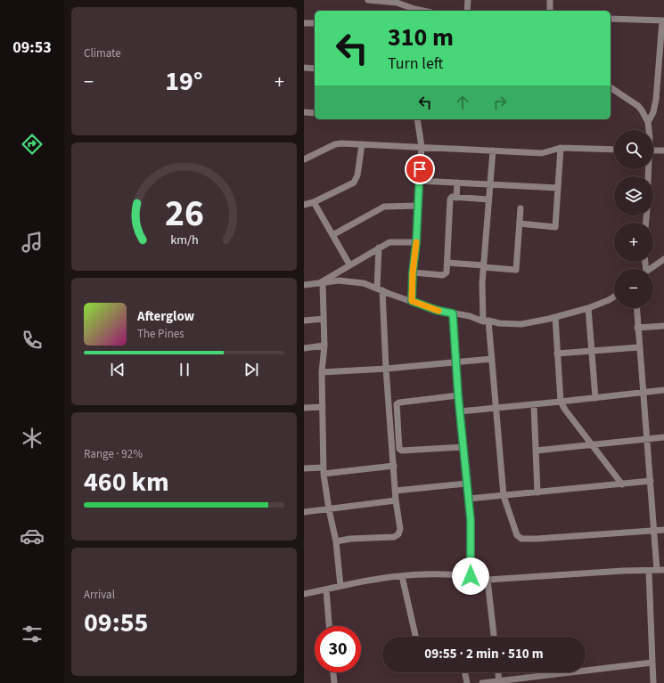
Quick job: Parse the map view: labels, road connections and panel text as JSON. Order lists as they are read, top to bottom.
{
  "page": {
    "tabs": "09:53",
    "tile": [
      "Climate",
      ["Range · 92%", "460 km"],
      ["Arrival", "09:55"]
    ],
    "turn": ["310 m", "Turn left"],
    "heat": ["−", "19°", "+"],
    "map_buttons": ["+", "−"],
    "song": ["Afterglow", "The Pines"],
    "limit": "30",
    "trip": "09:55 · 2 min · 510 m",
    "gauge": ["26", "km/h"]
  }
}
